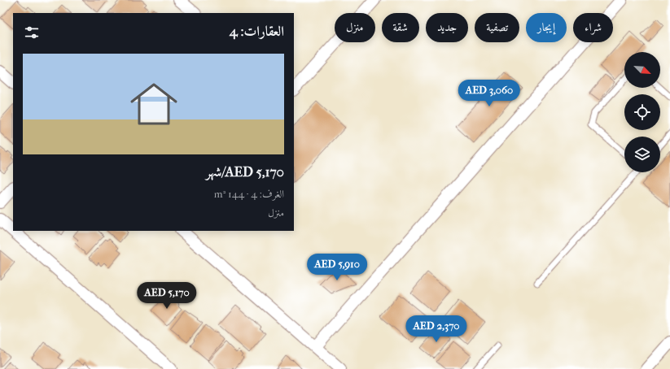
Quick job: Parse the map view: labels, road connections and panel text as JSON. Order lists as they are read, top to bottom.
{
  "north": "bottom right",
  "page": {
    "chip": [
      "شراء",
      "إيجار",
      "تصفية",
      "جديد",
      "شقة",
      "منزل"
    ],
    "heading": "العقارات: 4",
    "list": [
      {
        "name": "AED 5,170/شهر",
        "note": "الغرف: 4 · 144 m² · منزل"
      }
    ],
    "price": [
      "AED 3,060",
      "AED 5,910",
      "AED 5,170",
      "AED 2,370"
    ]
  }
}
